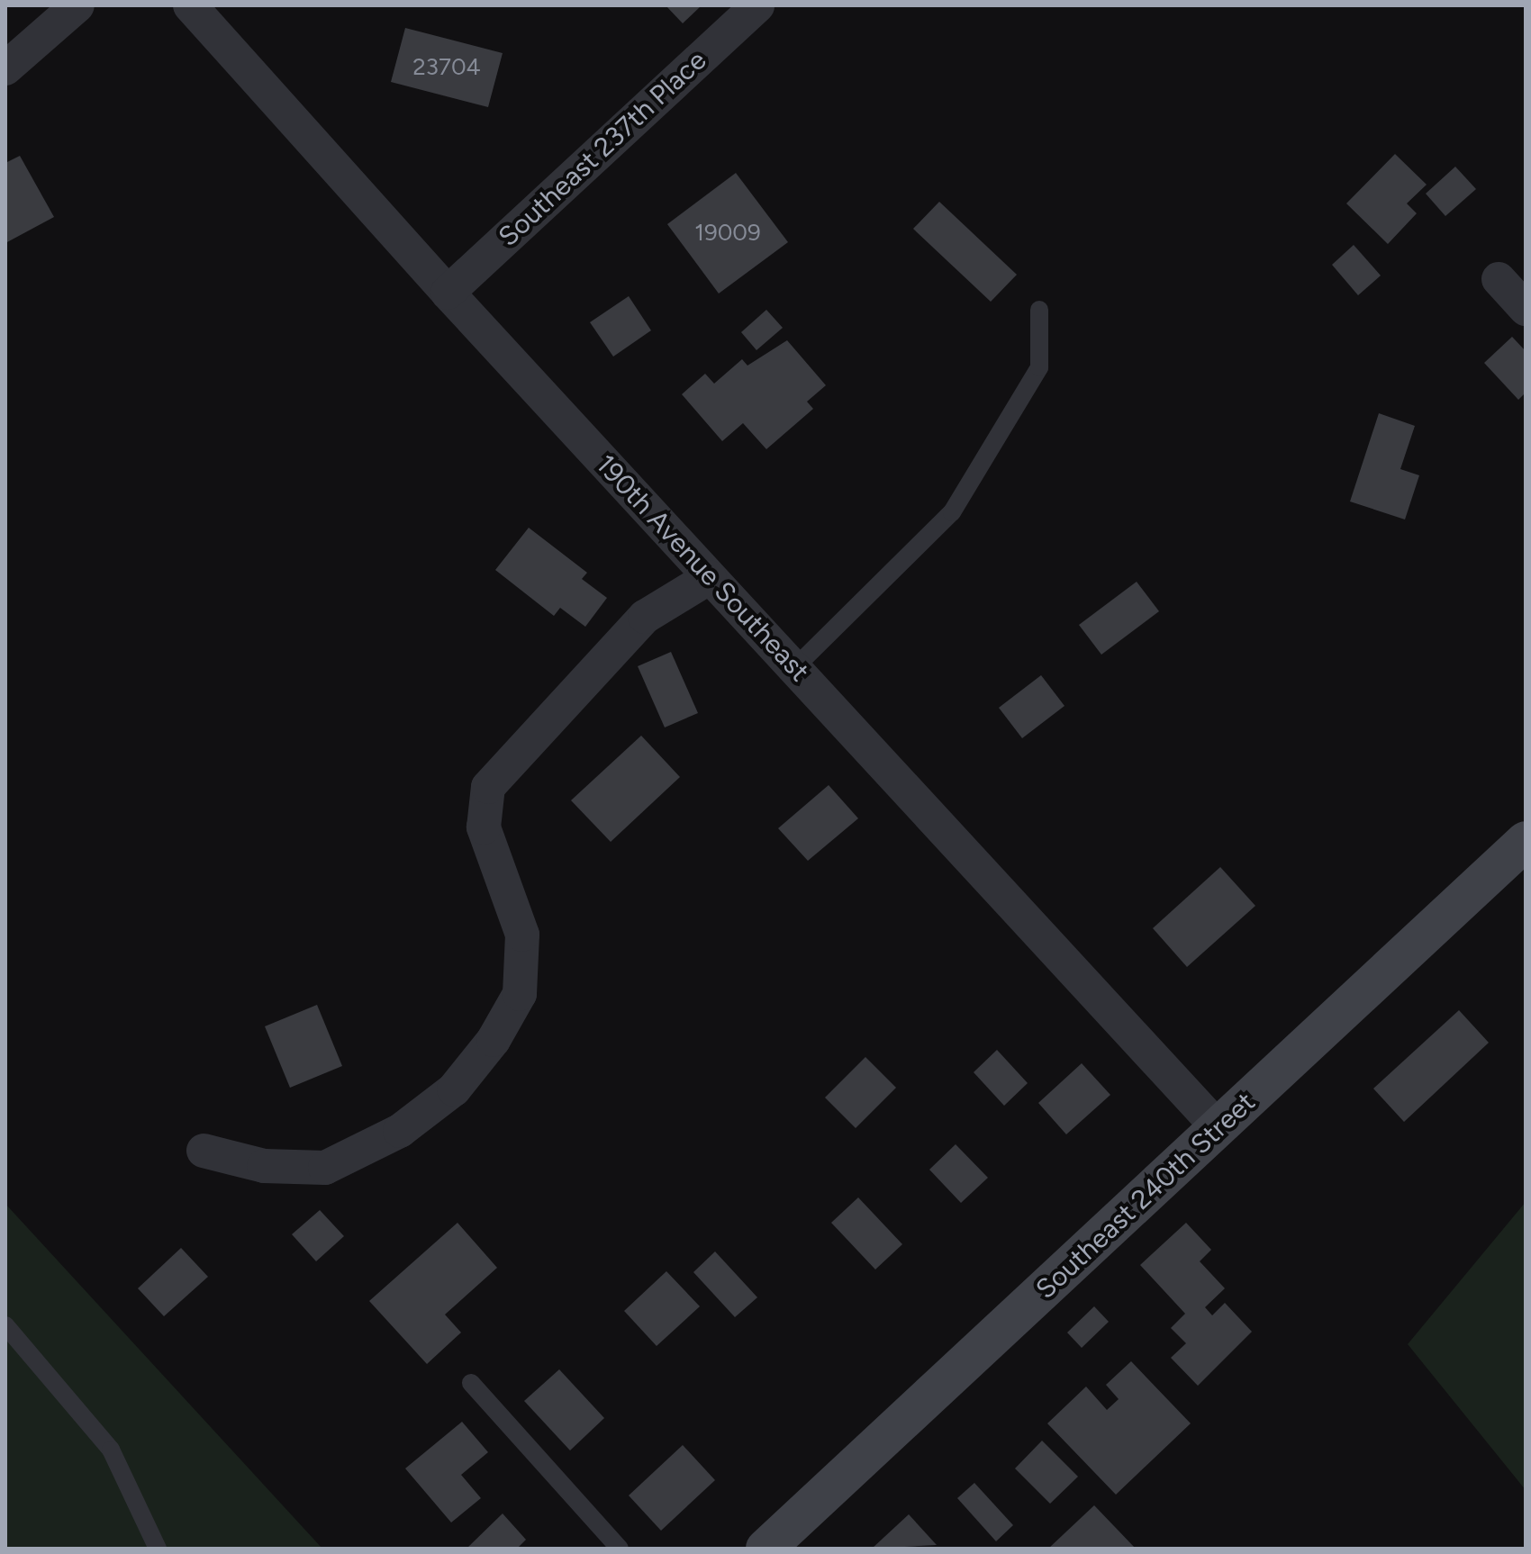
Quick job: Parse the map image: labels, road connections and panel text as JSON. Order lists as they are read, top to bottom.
{
  "streets": {
    "main road": ["Southeast 240th Street"],
    "street": ["Southeast 237th Place", "190th Avenue Southeast"]
  },
  "crossings": [
    ["Southeast 237th Place", "190th Avenue Southeast"],
    ["190th Avenue Southeast", "Southeast 240th Street"]
  ],
  "house_numbers": ["23704", "19009"]
}
